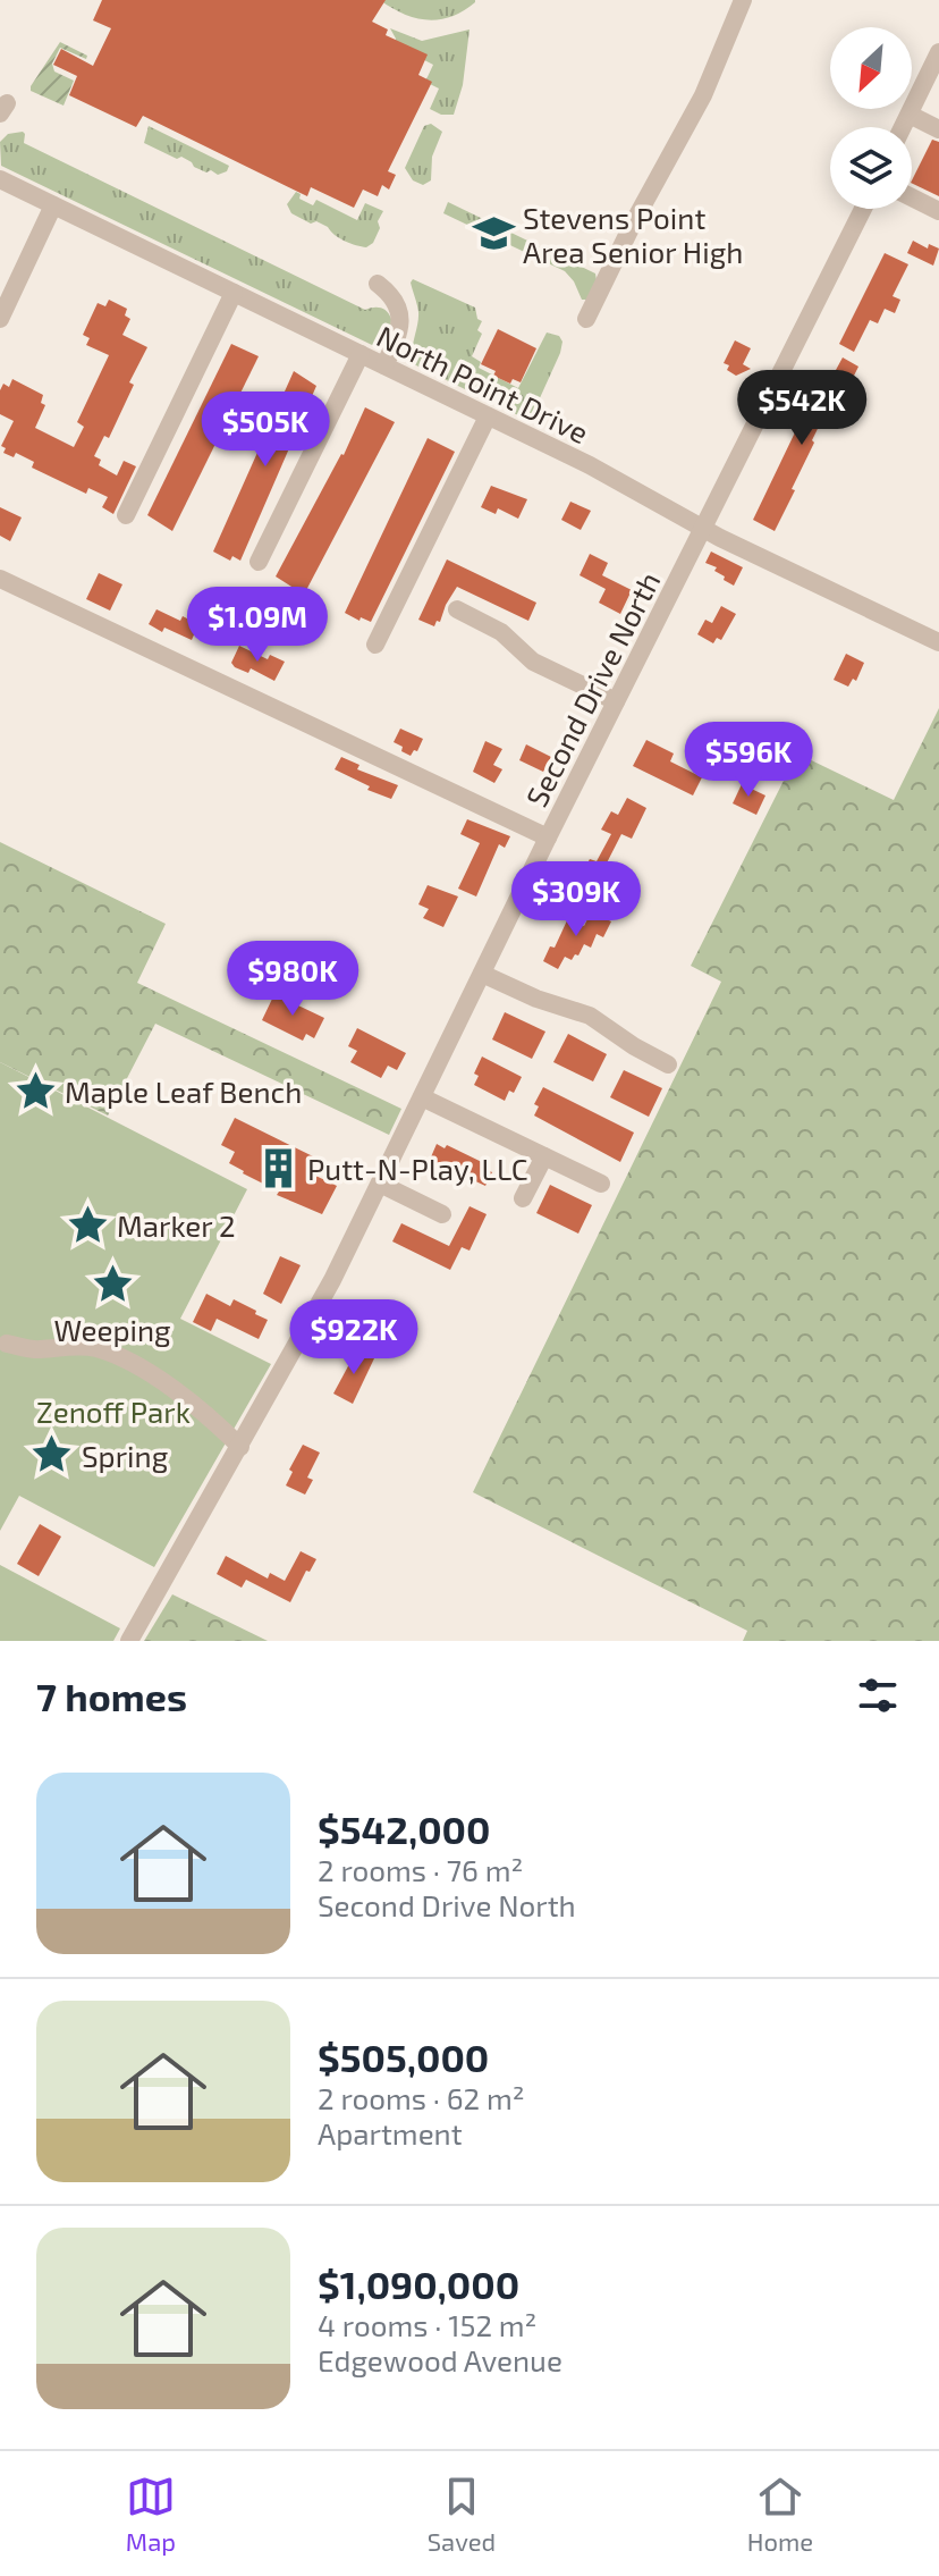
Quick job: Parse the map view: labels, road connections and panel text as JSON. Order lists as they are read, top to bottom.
{
  "streets": {
    "street": ["North Point Drive", "Second Drive North"]
  },
  "crossings": [
    ["North Point Drive", "Second Drive North"]
  ],
  "parks": ["Zenoff Park"],
  "places": {
    "school or university": ["Stevens Point Area Senior High"],
    "place": [
      "Maple Leaf Bench",
      "Marker 2",
      "Weeping",
      "Spring"
    ],
    "building": ["Putt-N-Play, LLC"]
  },
  "north": "bottom left",
  "page": {
    "price": [
      "$542K",
      "$505K",
      "$1.09M",
      "$596K",
      "$309K",
      "$980K",
      "$922K"
    ],
    "heading": "7 homes",
    "list": [
      {
        "name": "$542,000",
        "note": "2 rooms · 76 m² · Second Drive North"
      },
      {
        "name": "$505,000",
        "note": "2 rooms · 62 m² · Apartment"
      },
      {
        "name": "$1,090,000",
        "note": "4 rooms · 152 m² · Edgewood Avenue"
      }
    ],
    "tabs": ["Map", "Saved", "Home"]
  }
}
